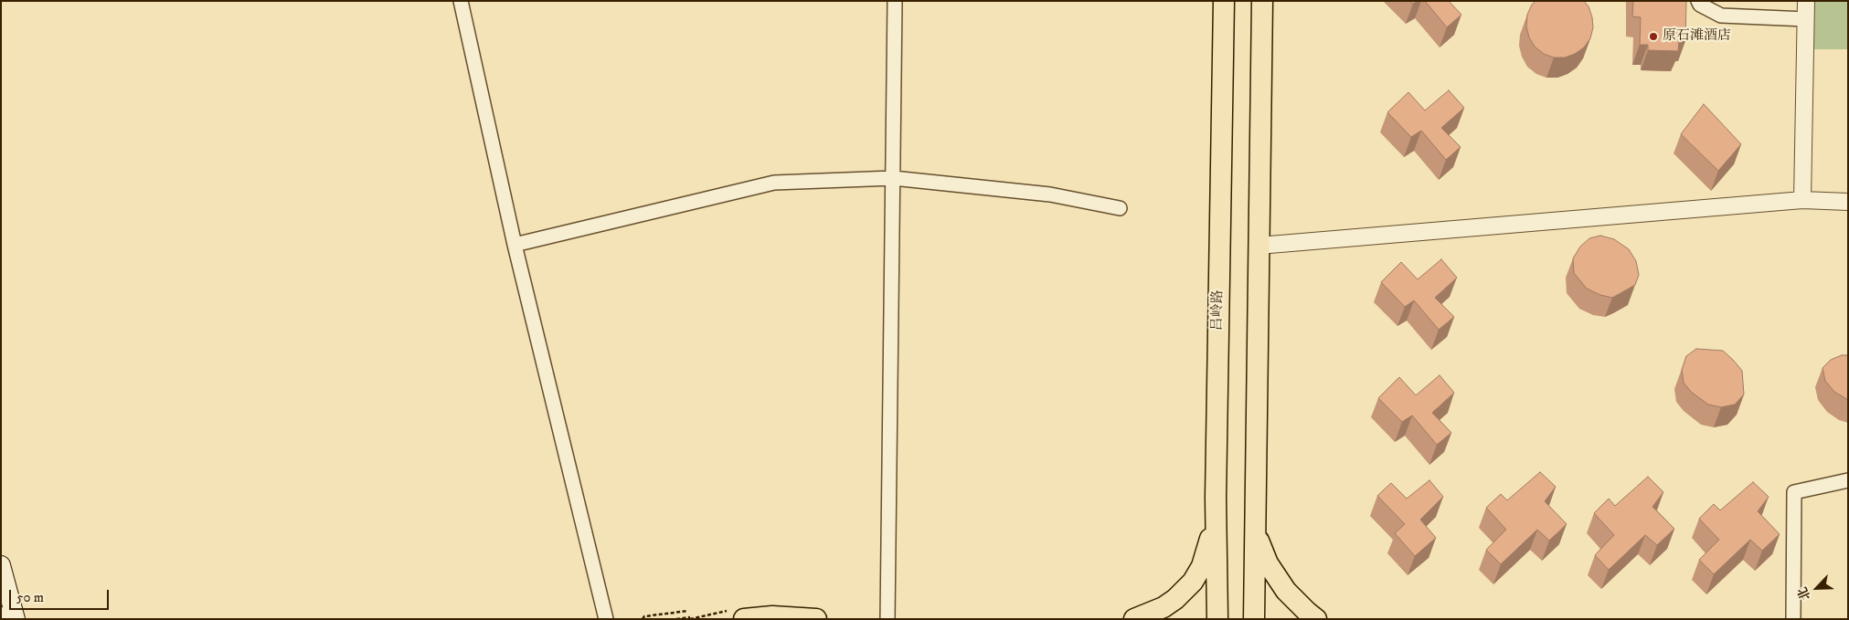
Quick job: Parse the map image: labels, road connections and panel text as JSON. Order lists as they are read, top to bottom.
{
  "streets": {
    "main road": ["吕岭路"]
  },
  "places": ["原石滩酒店"],
  "scale_bar": "50 m",
  "north": "bottom left"
}
